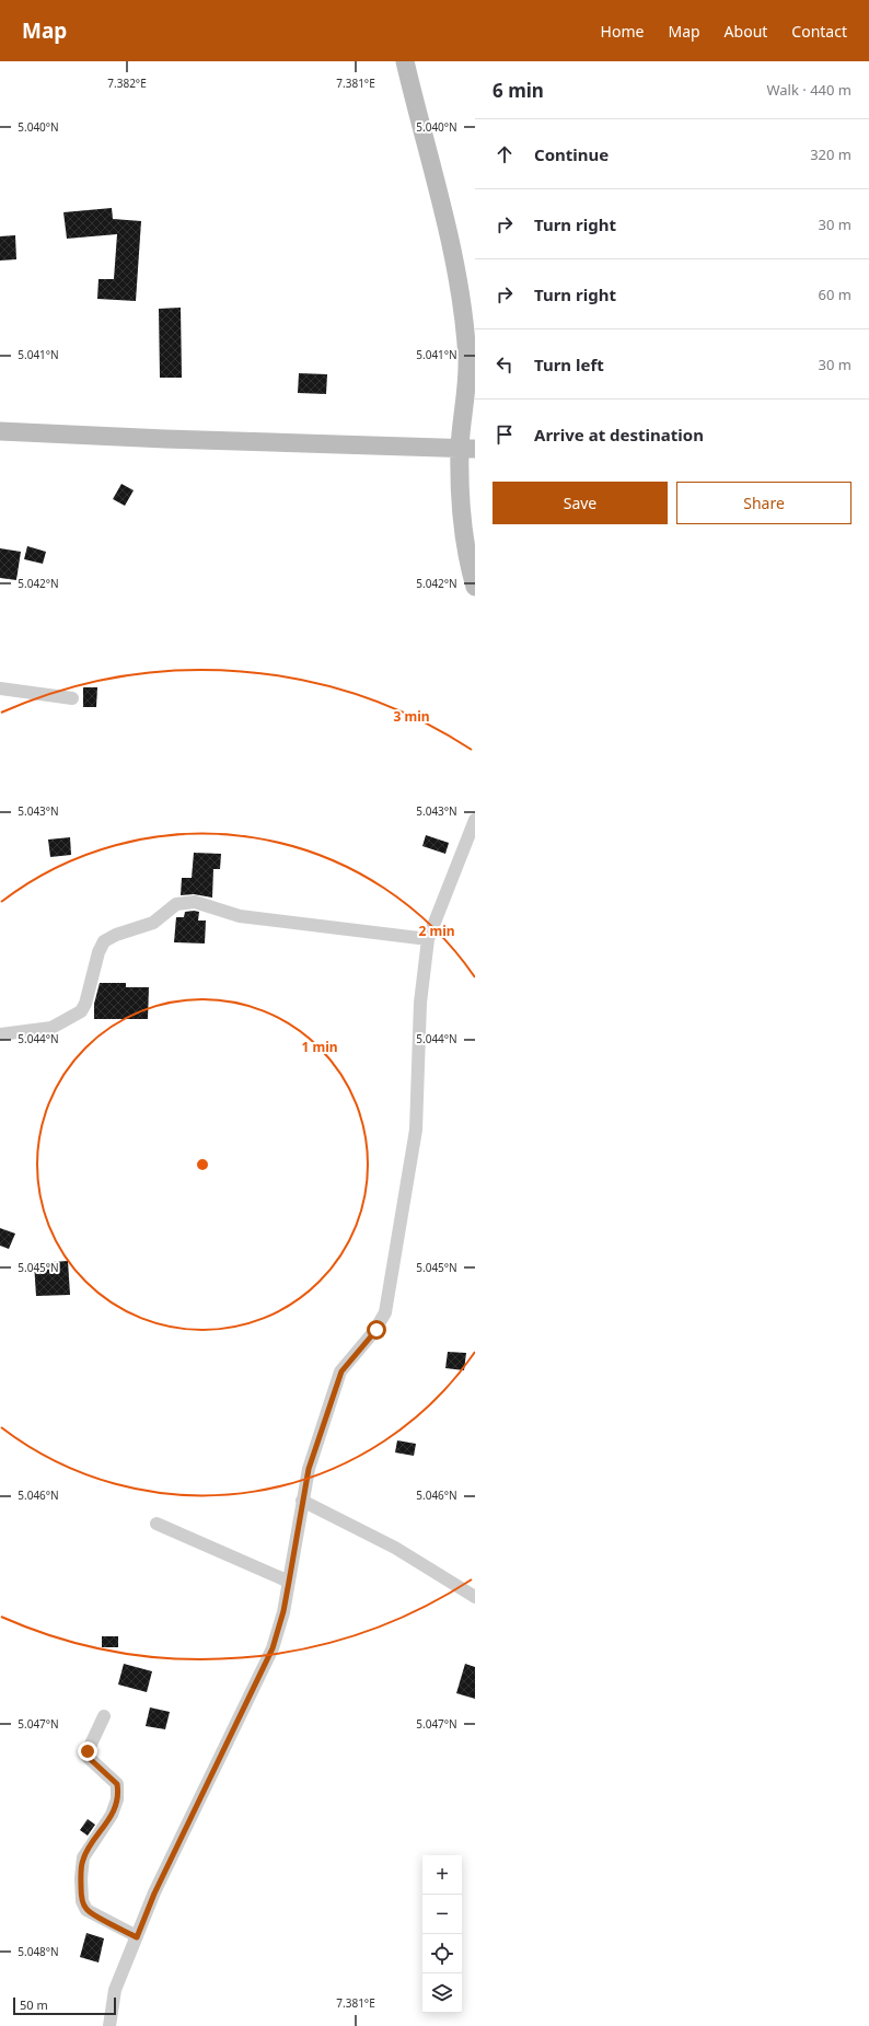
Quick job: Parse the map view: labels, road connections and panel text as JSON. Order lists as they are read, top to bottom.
{
  "scale_bar": "50 m",
  "page": {
    "header": "Map",
    "nav": [
      "Home",
      "Map",
      "About",
      "Contact"
    ],
    "heading": ["6 min", "Walk · 440 m"],
    "list": [
      ["Continue", "320 m"],
      ["Turn right", "30 m"],
      ["Turn right", "60 m"],
      ["Turn left", "30 m"],
      "Arrive at destination"
    ],
    "buttons": ["Save", "Share"],
    "map_buttons": ["+", "−"],
    "scale": "50 m"
  },
  "coordinates": [
    "7.382°E",
    "7.381°E",
    "5.040°N",
    "5.041°N",
    "5.042°N",
    "5.043°N",
    "5.044°N",
    "5.045°N",
    "5.046°N",
    "5.047°N",
    "5.048°N"
  ],
  "rings": ["3 min", "2 min", "1 min"]
}
